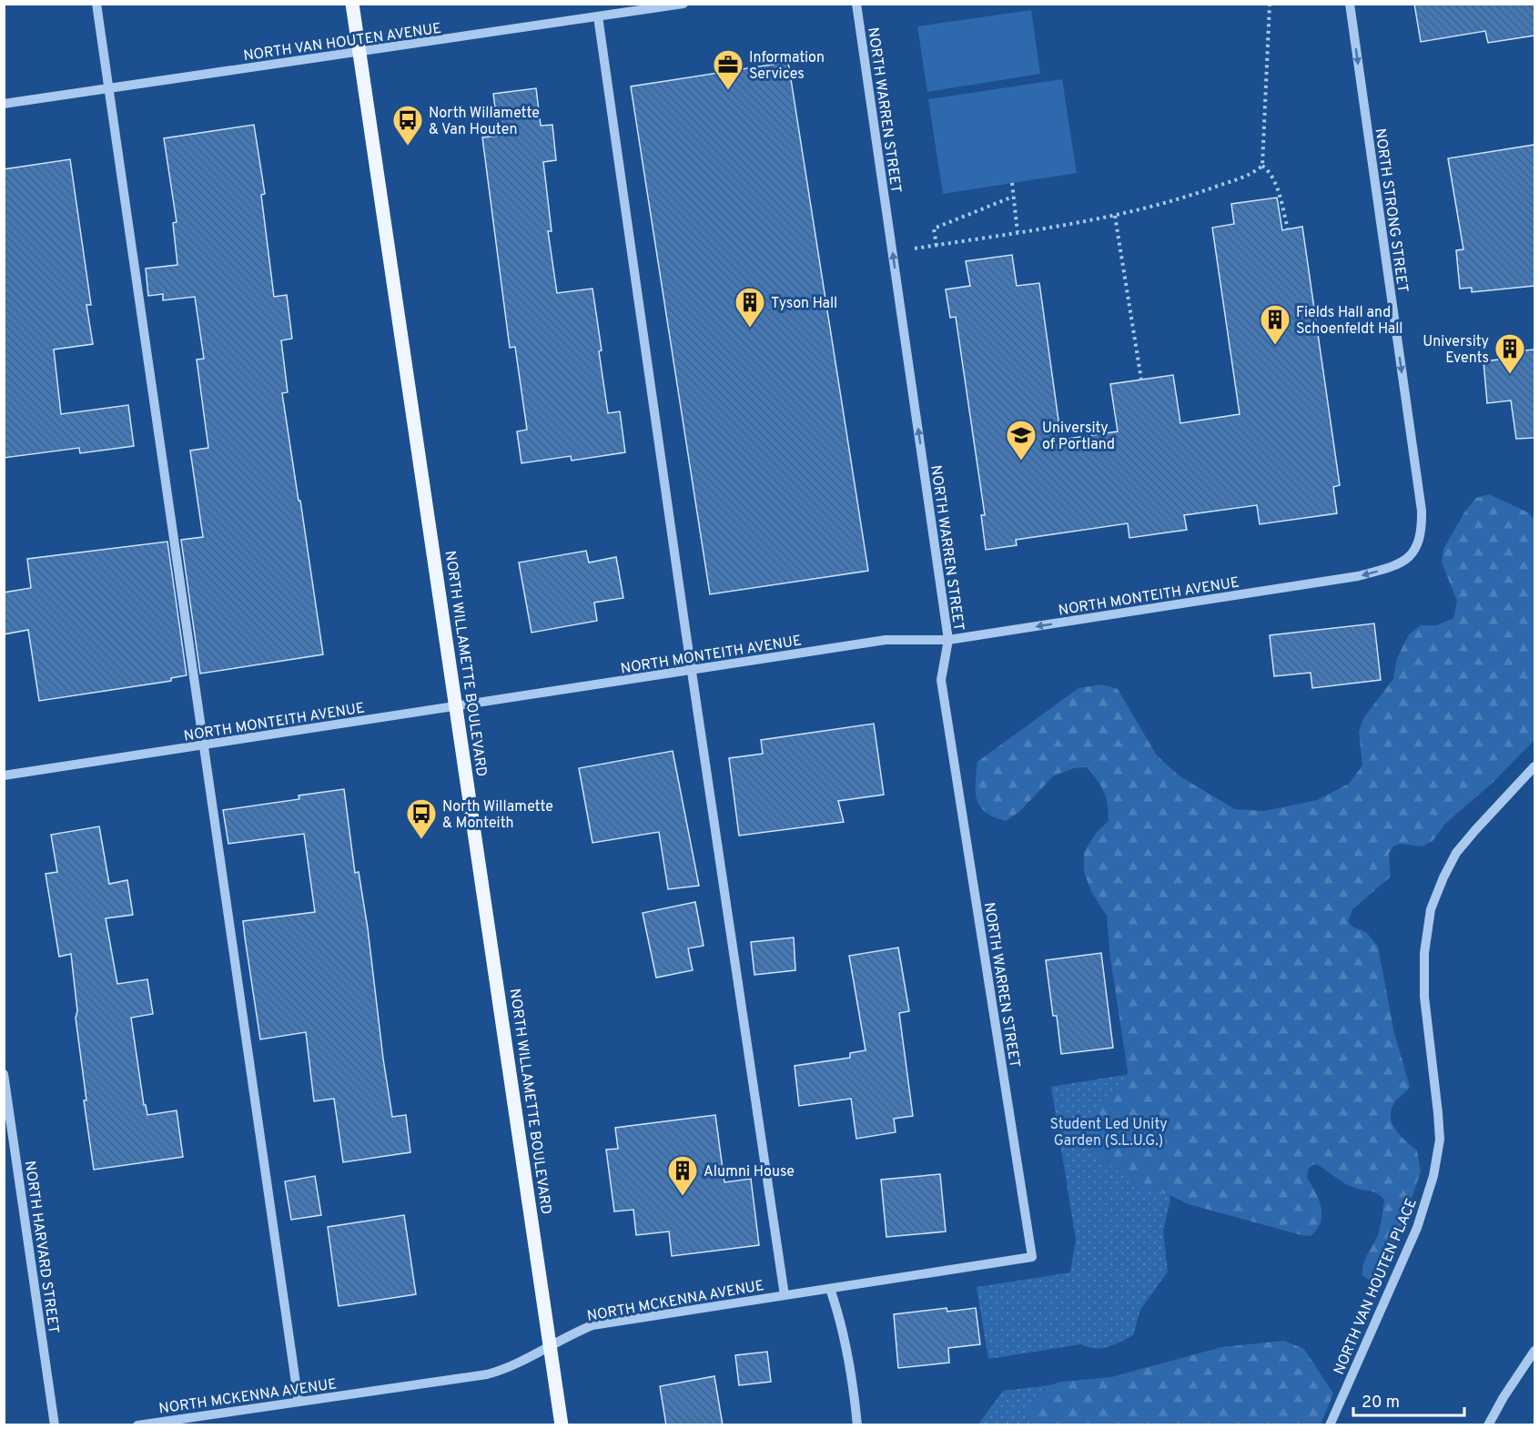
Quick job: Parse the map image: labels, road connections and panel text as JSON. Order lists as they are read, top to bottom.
{
  "streets": {
    "main road": ["NORTH WILLAMETTE BOULEVARD"],
    "street": [
      "NORTH VAN HOUTEN AVENUE",
      "NORTH WARREN STREET",
      "NORTH STRONG STREET",
      "NORTH MONTEITH AVENUE",
      "NORTH HARVARD STREET",
      "NORTH VAN HOUTEN PLACE",
      "NORTH MCKENNA AVENUE"
    ]
  },
  "crossings": [
    ["NORTH VAN HOUTEN AVENUE", "NORTH WILLAMETTE BOULEVARD"],
    ["NORTH WARREN STREET", "NORTH MONTEITH AVENUE"],
    ["NORTH WARREN STREET", "NORTH MCKENNA AVENUE"],
    ["NORTH STRONG STREET", "NORTH MONTEITH AVENUE"],
    ["NORTH MONTEITH AVENUE", "NORTH WILLAMETTE BOULEVARD"],
    ["NORTH WILLAMETTE BOULEVARD", "NORTH MCKENNA AVENUE"]
  ],
  "one_way": ["NORTH WARREN STREET", "NORTH STRONG STREET"],
  "parks": ["Student Led Unity Garden (S.L.U.G.)"],
  "places": {
    "office": ["Information Services"],
    "bus stop": ["North Willamette & Van Houten", "North Willamette & Monteith"],
    "building": [
      "Tyson Hall",
      "Fields Hall and Schoenfeldt Hall",
      "University Events",
      "Alumni House"
    ],
    "school or university": ["University of Portland"]
  },
  "scale_bar": "20 m"
}
